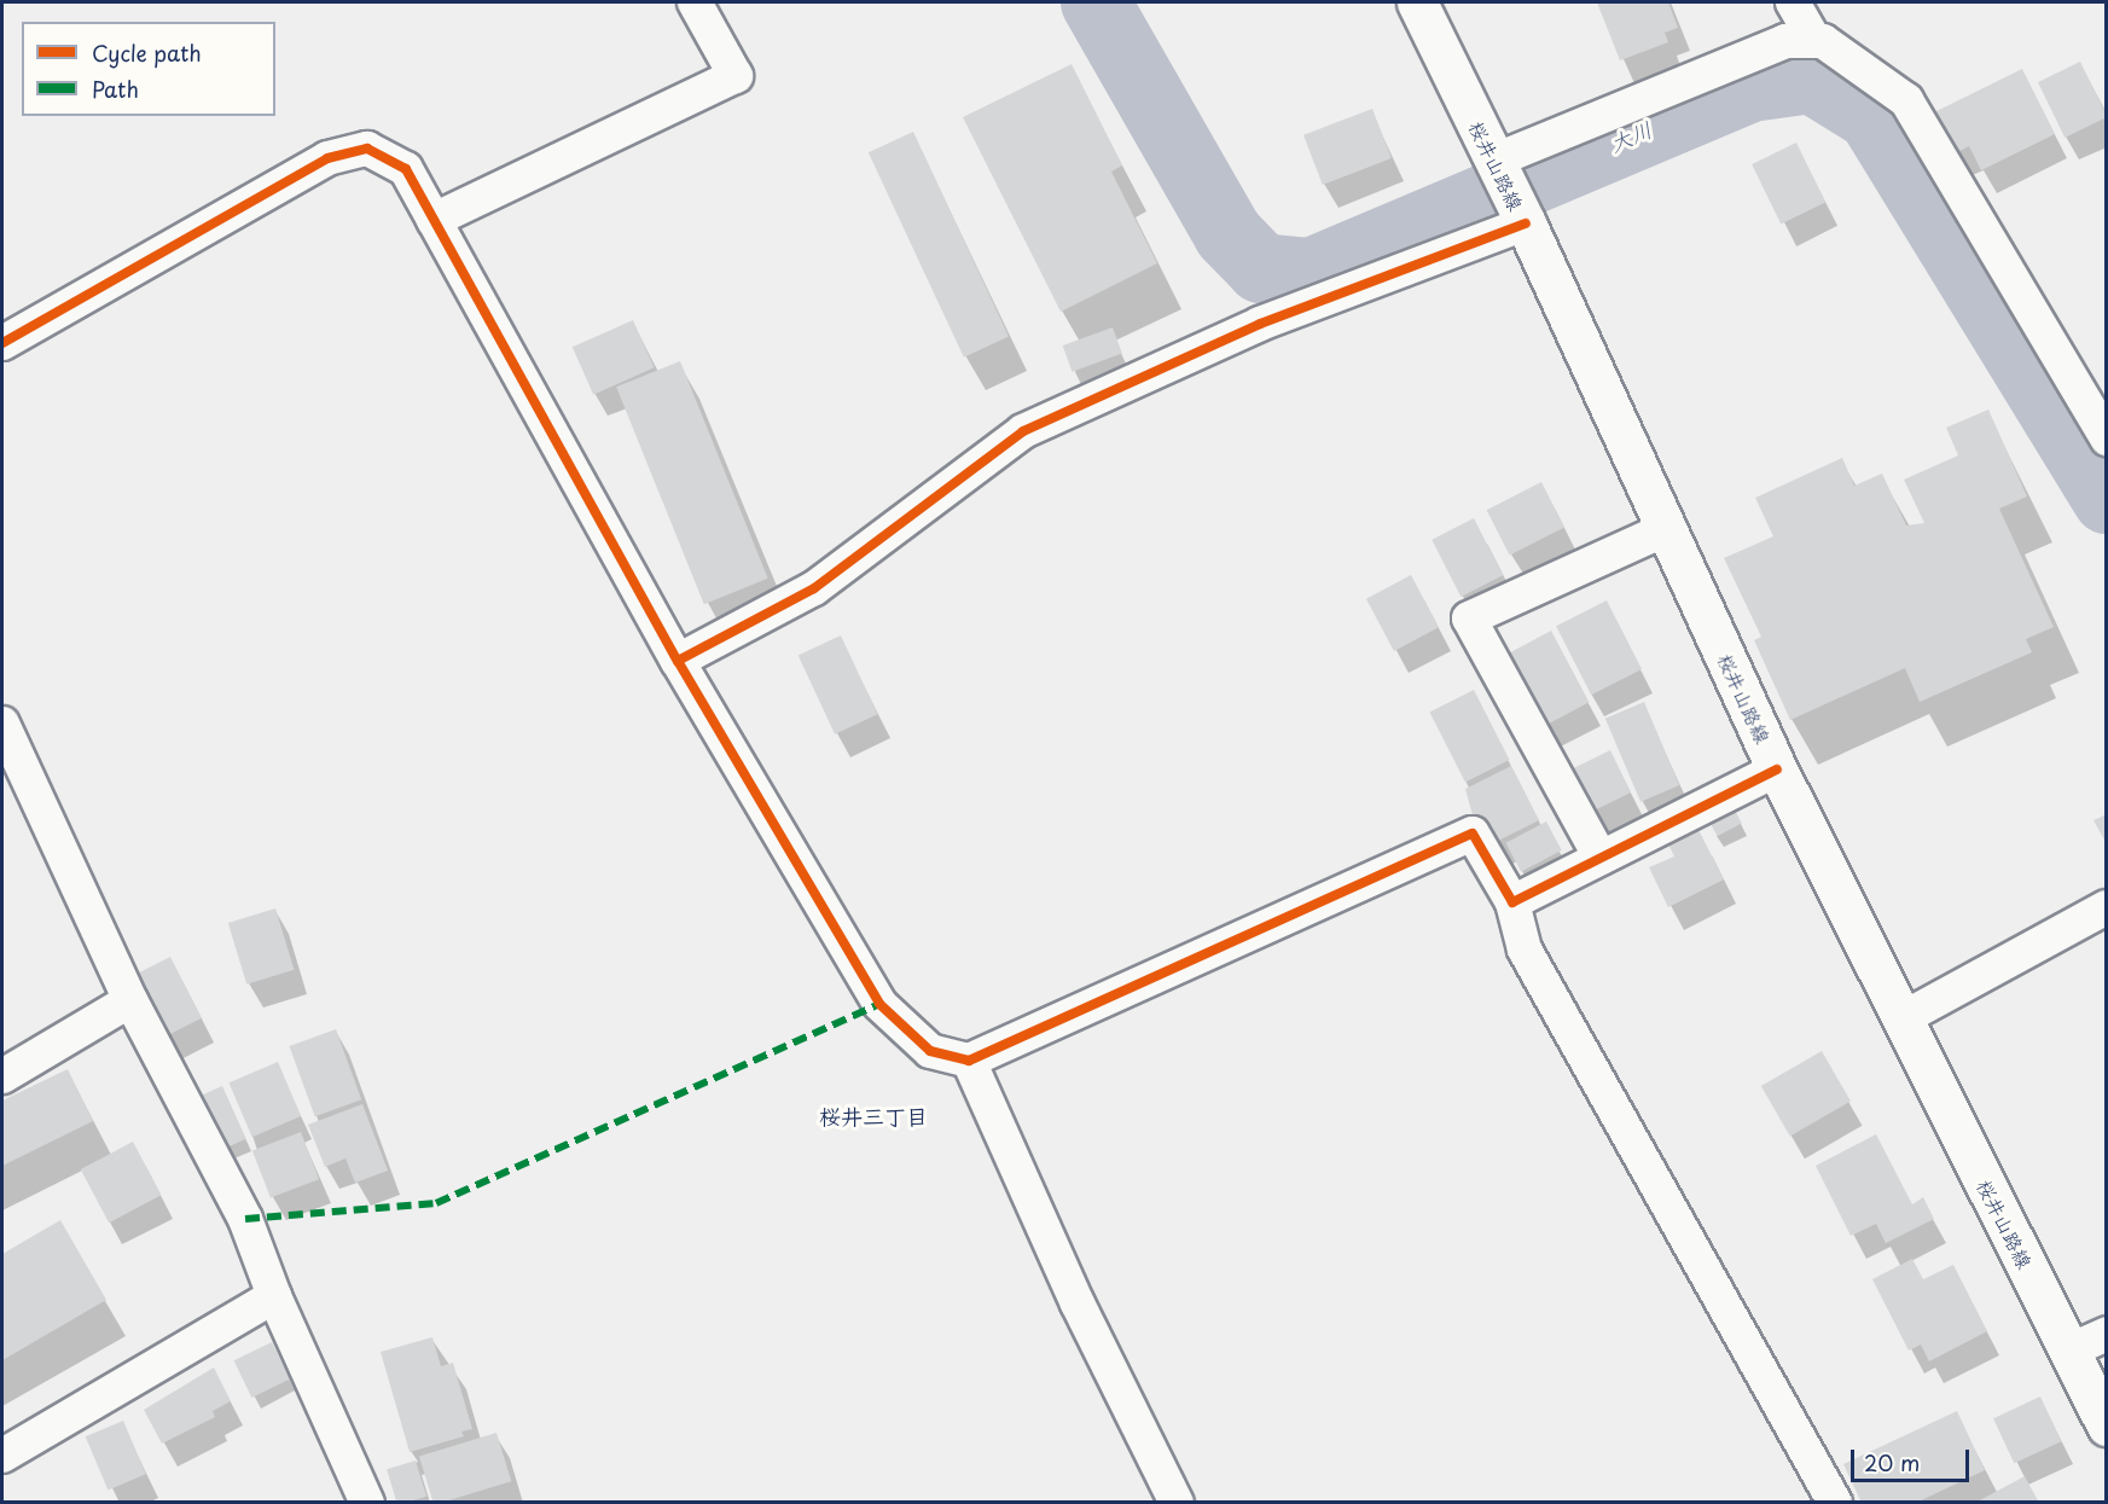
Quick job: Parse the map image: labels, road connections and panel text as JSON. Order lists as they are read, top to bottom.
{
  "streets": {
    "main road": ["桜井山路線"]
  },
  "districts": ["桜井三丁目"],
  "water": ["大川"],
  "legend": ["Cycle path", "Path"],
  "scale_bar": "20 m"
}
